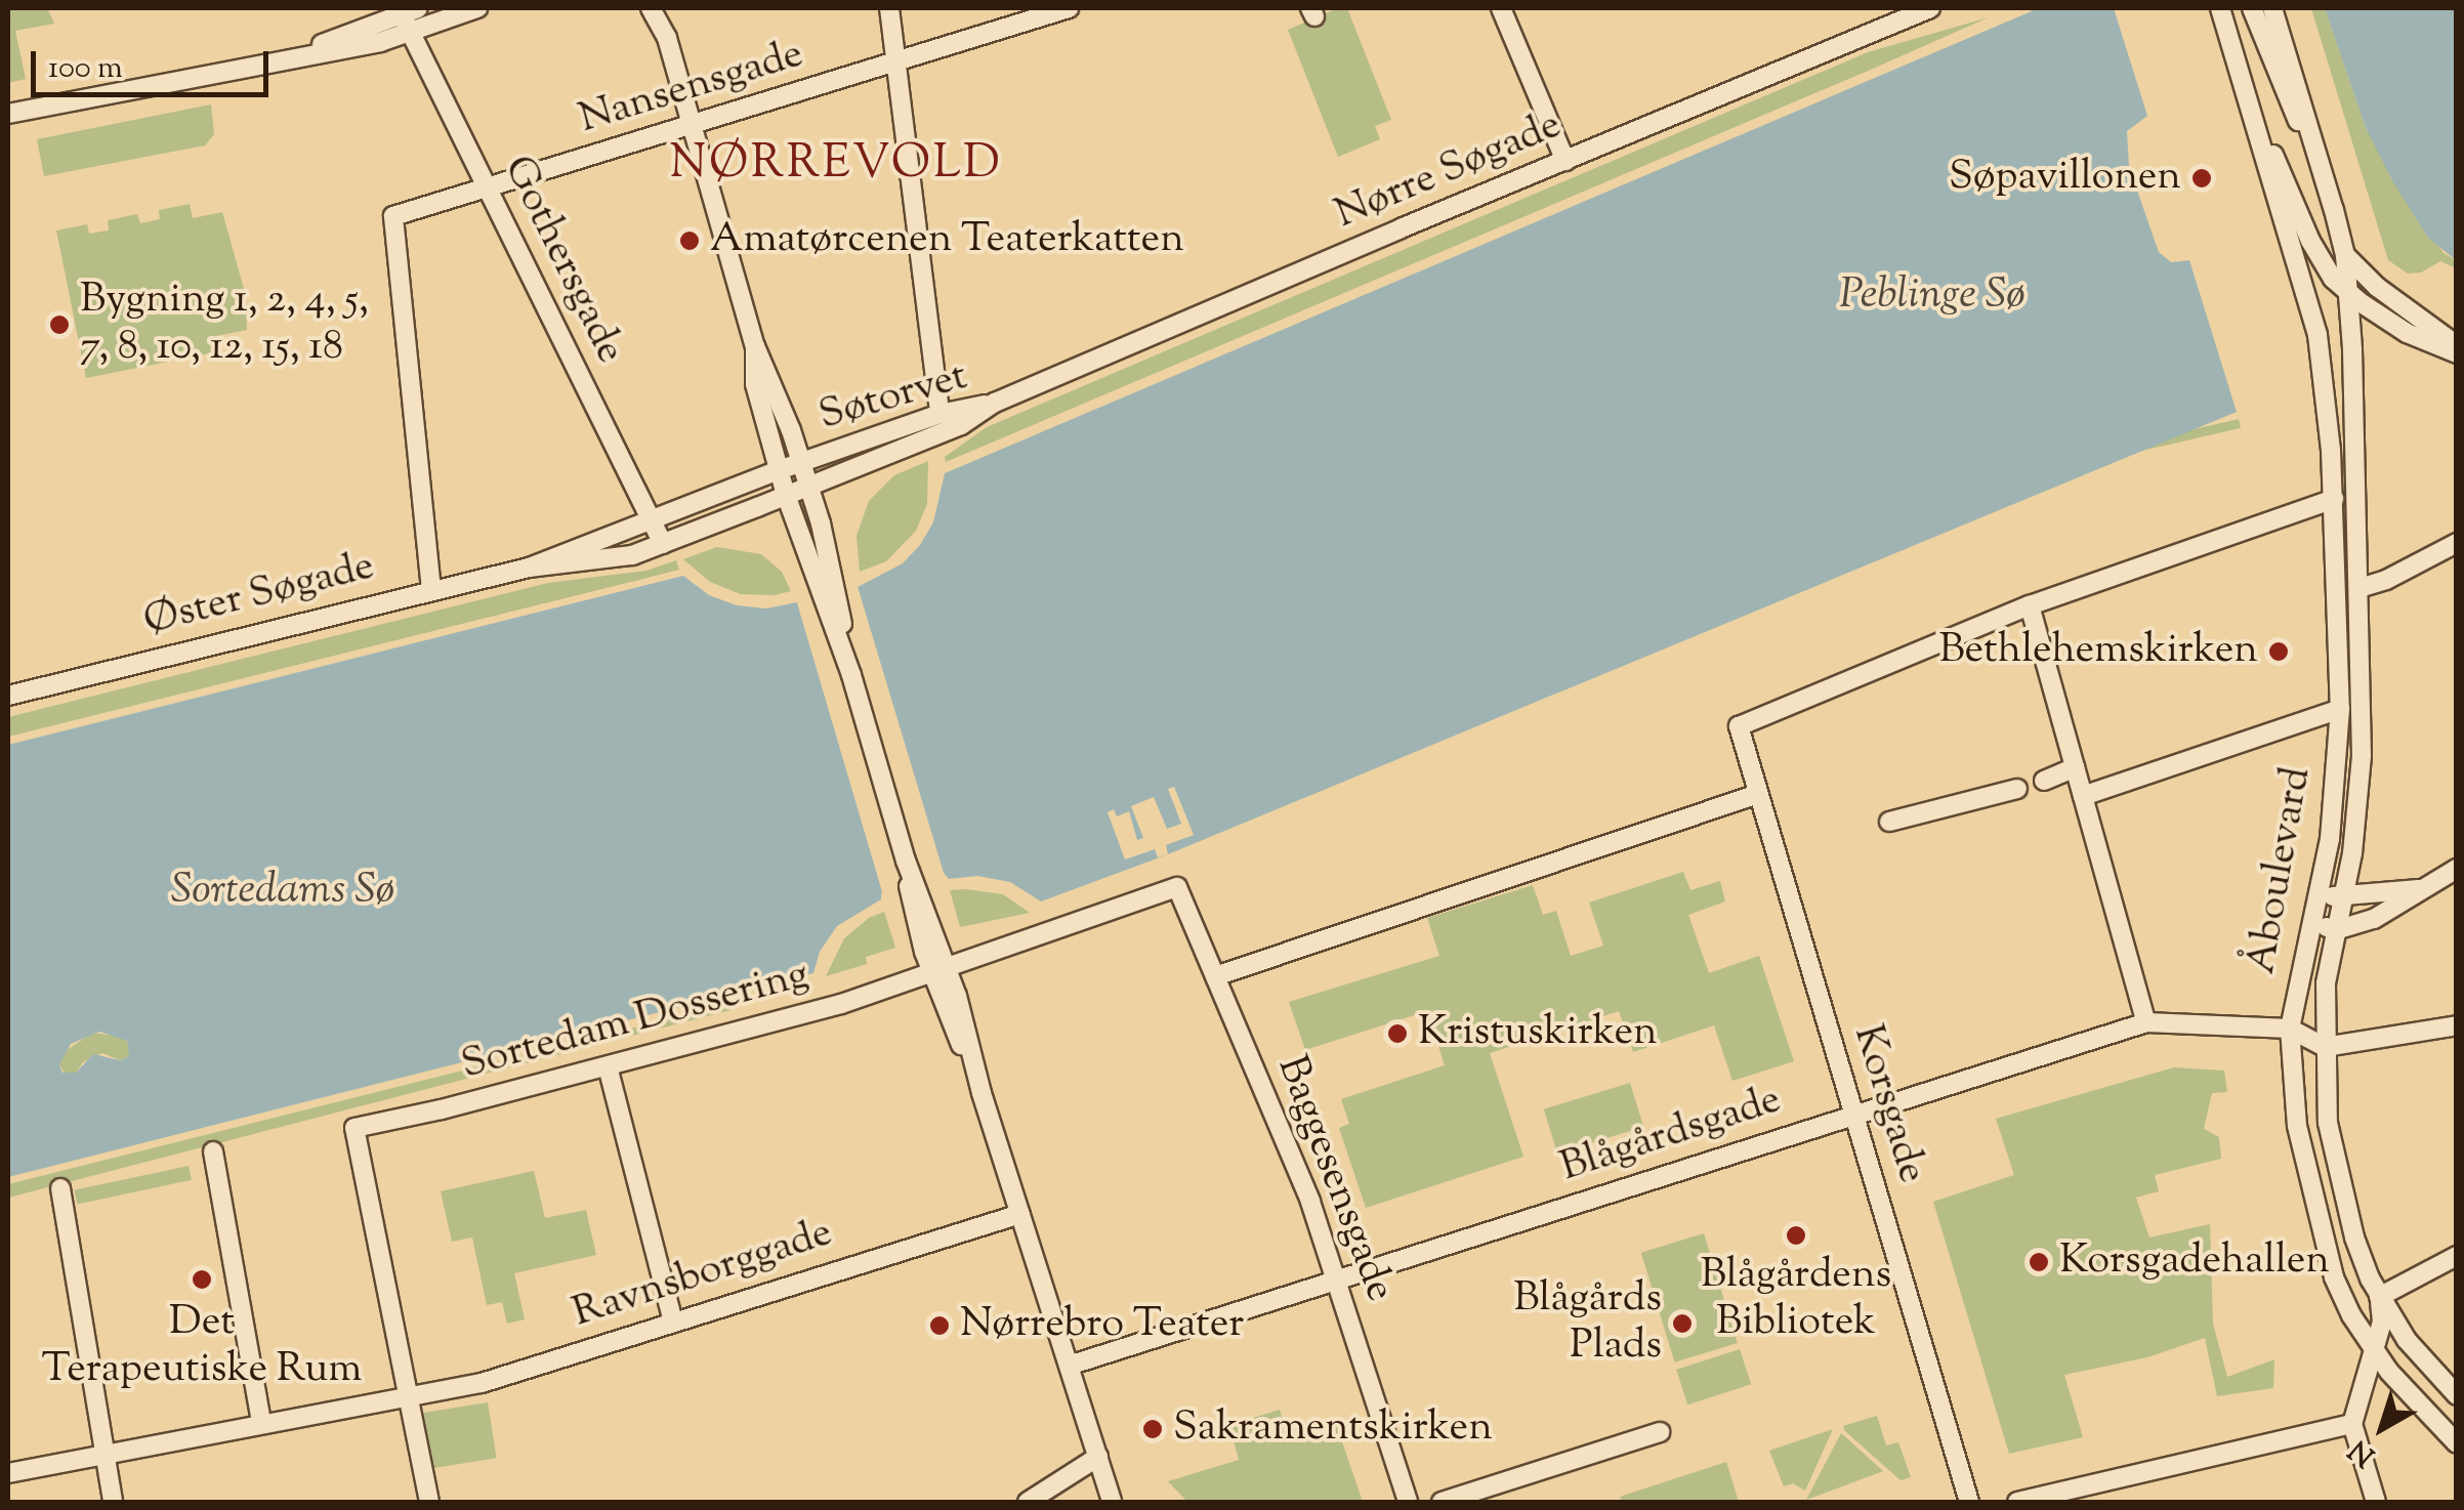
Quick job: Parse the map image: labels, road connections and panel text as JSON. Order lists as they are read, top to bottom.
{
  "streets": {
    "street": [
      "Nansensgade",
      "Nørre Søgade",
      "Gothersgade",
      "Søtorvet",
      "Øster Søgade",
      "Åboulevard",
      "Sortedam Dossering",
      "Korsgade",
      "Blågårdsgade",
      "Baggesensgade",
      "Ravnsborggade"
    ]
  },
  "crossings": [
    ["Nansensgade", "Gothersgade"],
    ["Nansensgade", "Øster Søgade"],
    ["Nørre Søgade", "Søtorvet"],
    ["Gothersgade", "Søtorvet"],
    ["Søtorvet", "Øster Søgade"],
    ["Åboulevard", "Blågårdsgade"],
    ["Sortedam Dossering", "Baggesensgade"],
    ["Sortedam Dossering", "Ravnsborggade"],
    ["Korsgade", "Blågårdsgade"],
    ["Blågårdsgade", "Baggesensgade"]
  ],
  "districts": ["NØRREVOLD"],
  "water": ["Peblinge Sø", "Sortedams Sø"],
  "places": [
    "Søpavillonen",
    "Amatørcenen Teaterkatten",
    "Bygning 1, 2, 4, 5, 7, 8, 10, 12, 15, 18",
    "Bethlehemskirken",
    "Kristuskirken",
    "Blågårdens Bibliotek",
    "Korsgadehallen",
    "Det Terapeutiske Rum",
    "Blågårds Plads",
    "Nørrebro Teater",
    "Sakramentskirken"
  ],
  "scale_bar": "100 m",
  "north": "bottom left"
}
